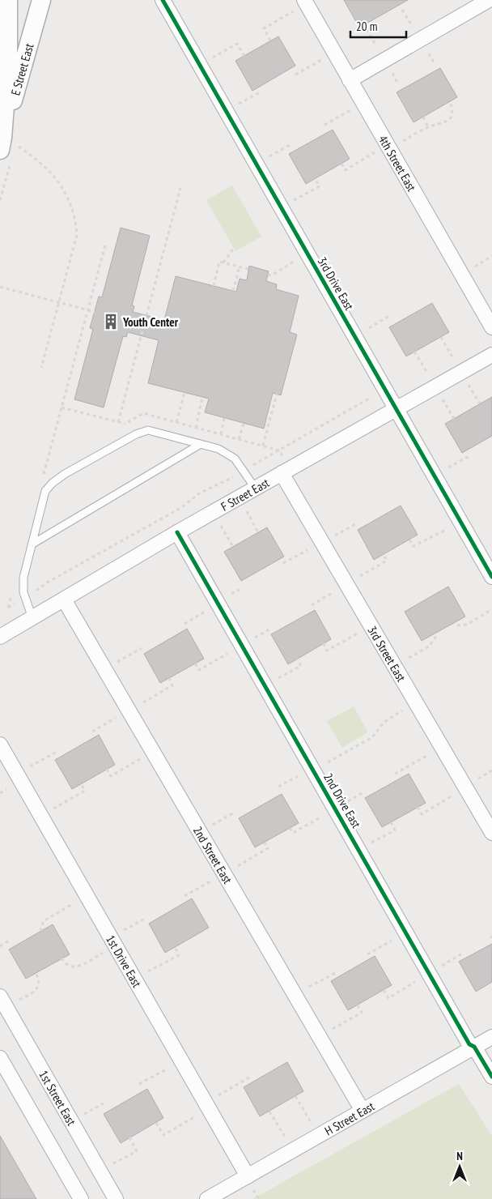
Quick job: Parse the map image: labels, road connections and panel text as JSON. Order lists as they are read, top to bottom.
{
  "streets": {
    "street": [
      "E Street East",
      "4th Street East",
      "3rd Drive East",
      "F Street East",
      "3rd Street East",
      "2nd Drive East",
      "2nd Street East",
      "1st Drive East",
      "1st Street East",
      "H Street East"
    ]
  },
  "crossings": [
    ["3rd Drive East", "F Street East"],
    ["F Street East", "3rd Street East"],
    ["F Street East", "2nd Drive East"],
    ["F Street East", "2nd Street East"],
    ["2nd Drive East", "H Street East"],
    ["2nd Street East", "H Street East"],
    ["1st Drive East", "H Street East"]
  ],
  "places": {
    "building": ["Youth Center"]
  },
  "scale_bar": "20 m",
  "north": "top"
}
